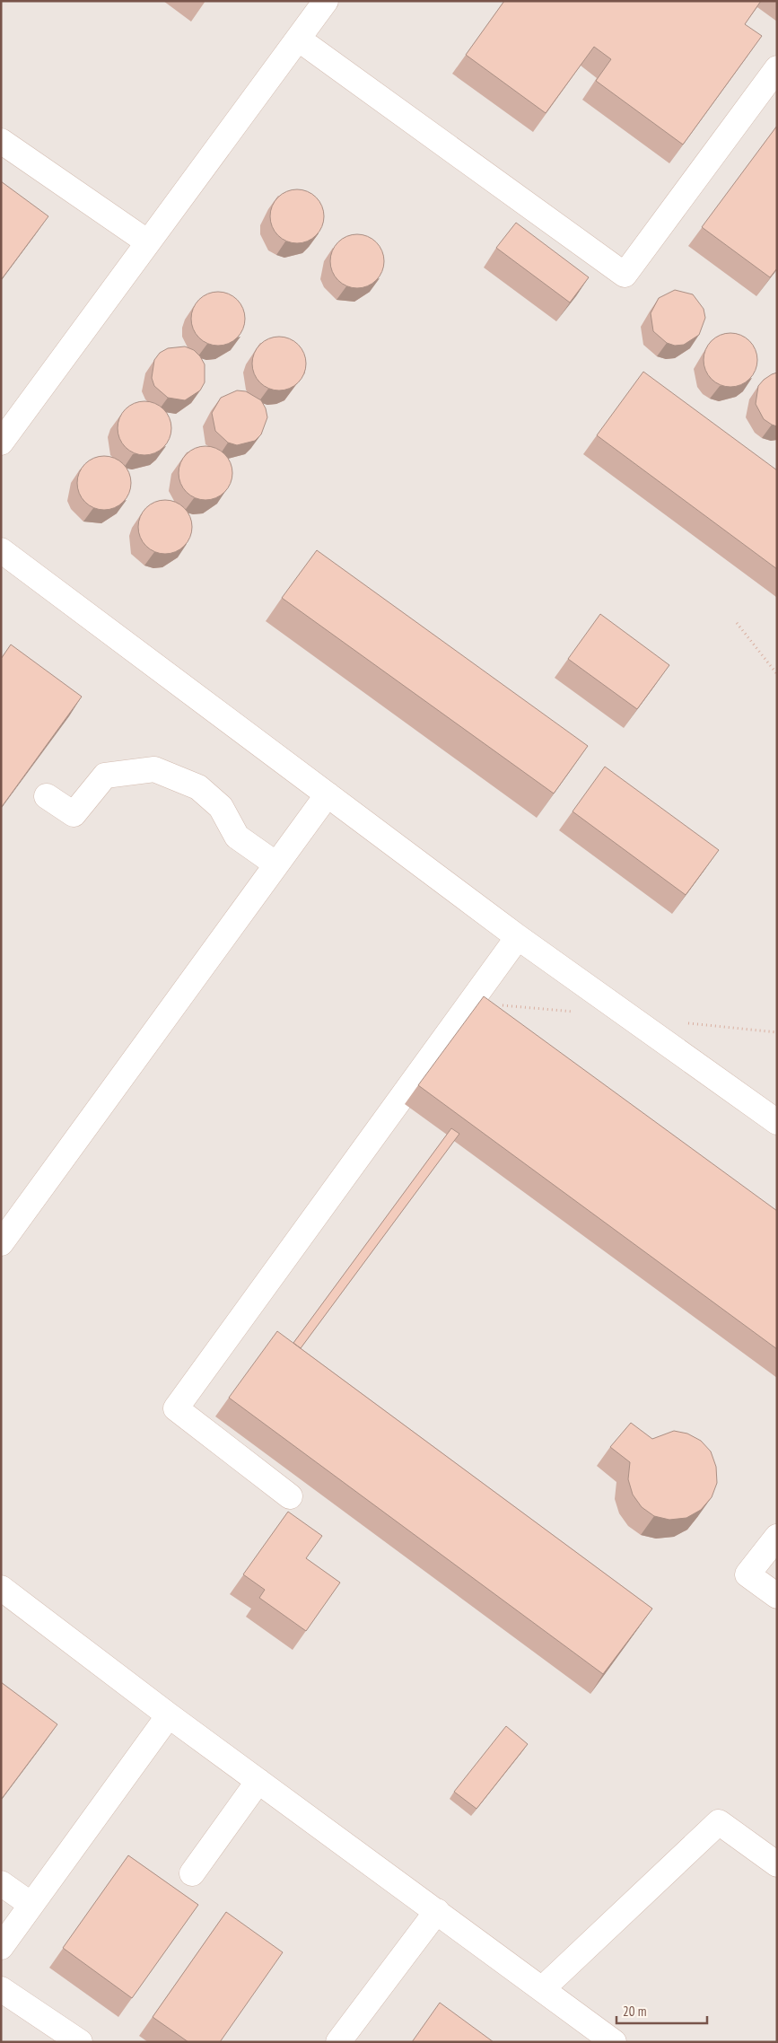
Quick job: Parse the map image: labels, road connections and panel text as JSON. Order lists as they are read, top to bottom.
{
  "scale_bar": "20 m"
}
